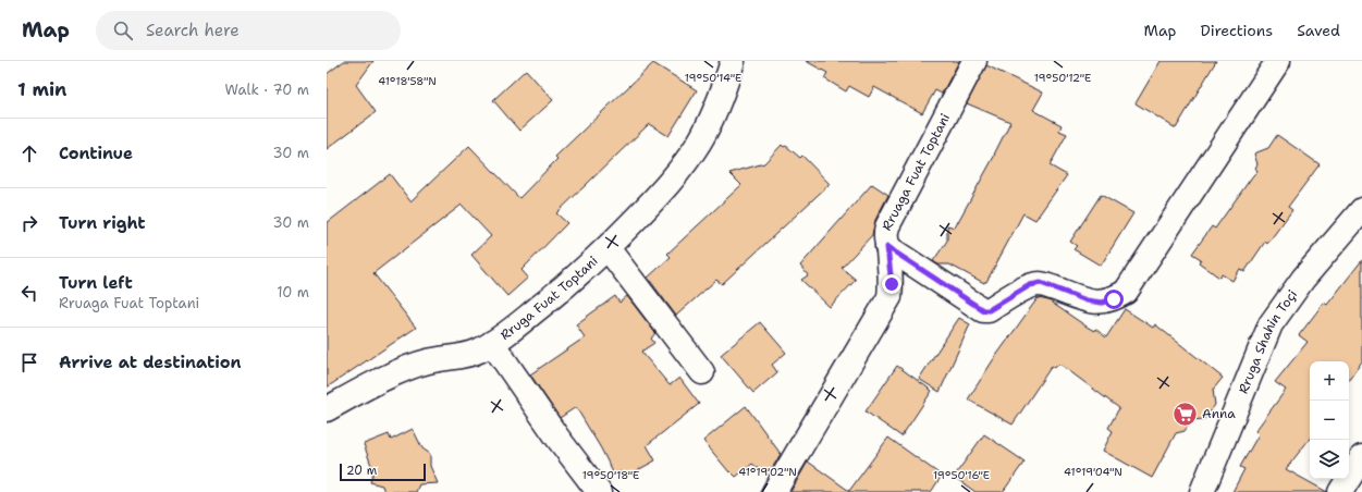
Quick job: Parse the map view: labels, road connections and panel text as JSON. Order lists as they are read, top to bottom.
{
  "streets": {
    "street": ["Rruaga Fuat Toptani", "Rruga Fuat Toptani", "Rruga Shahin Toçi"]
  },
  "places": {
    "supermarket": ["Anna"]
  },
  "scale_bar": "20 m",
  "page": {
    "header": "Map",
    "search": "Search here",
    "nav": ["Map", "Directions", "Saved"],
    "heading": ["1 min", "Walk · 70 m"],
    "list": [
      ["Continue", "30 m"],
      ["Turn right", "30 m"],
      ["Turn left", "Rruaga Fuat Toptani", "10 m"],
      "Arrive at destination"
    ],
    "map_buttons": ["+", "−"],
    "scale": "20 m"
  },
  "coordinates": [
    "19°50'14\"E",
    "19°50'12\"E",
    "41°18'58\"N",
    "41°19'02\"N",
    "41°19'04\"N",
    "19°50'18\"E",
    "19°50'16\"E"
  ]
}
